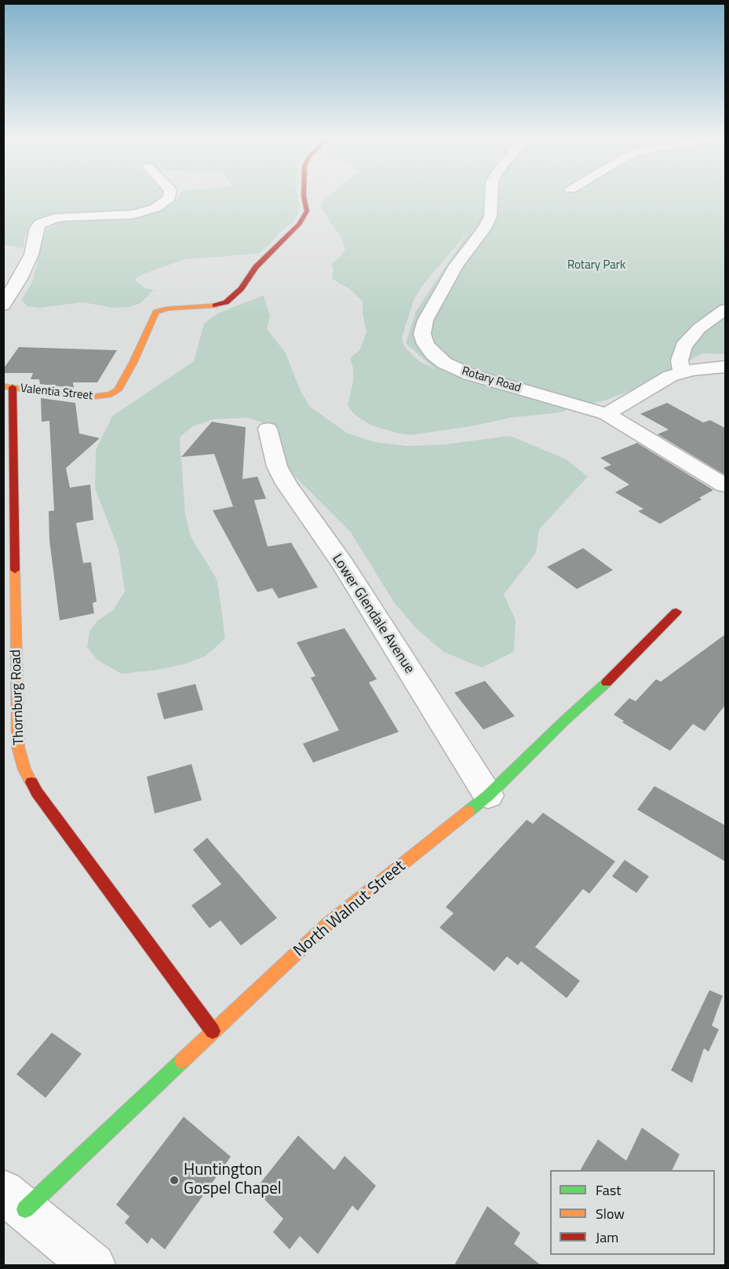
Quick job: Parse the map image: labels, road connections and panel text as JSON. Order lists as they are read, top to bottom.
{
  "streets": {
    "street": [
      "Rotary Road",
      "Valentia Street",
      "Lower Glendale Avenue",
      "Thornburg Road",
      "North Walnut Street"
    ]
  },
  "crossings": [
    ["Valentia Street", "Thornburg Road"],
    ["Lower Glendale Avenue", "North Walnut Street"],
    ["Thornburg Road", "North Walnut Street"]
  ],
  "parks": ["Rotary Park"],
  "places": ["Huntington Gospel Chapel"],
  "legend": ["Fast", "Slow", "Jam"]
}
